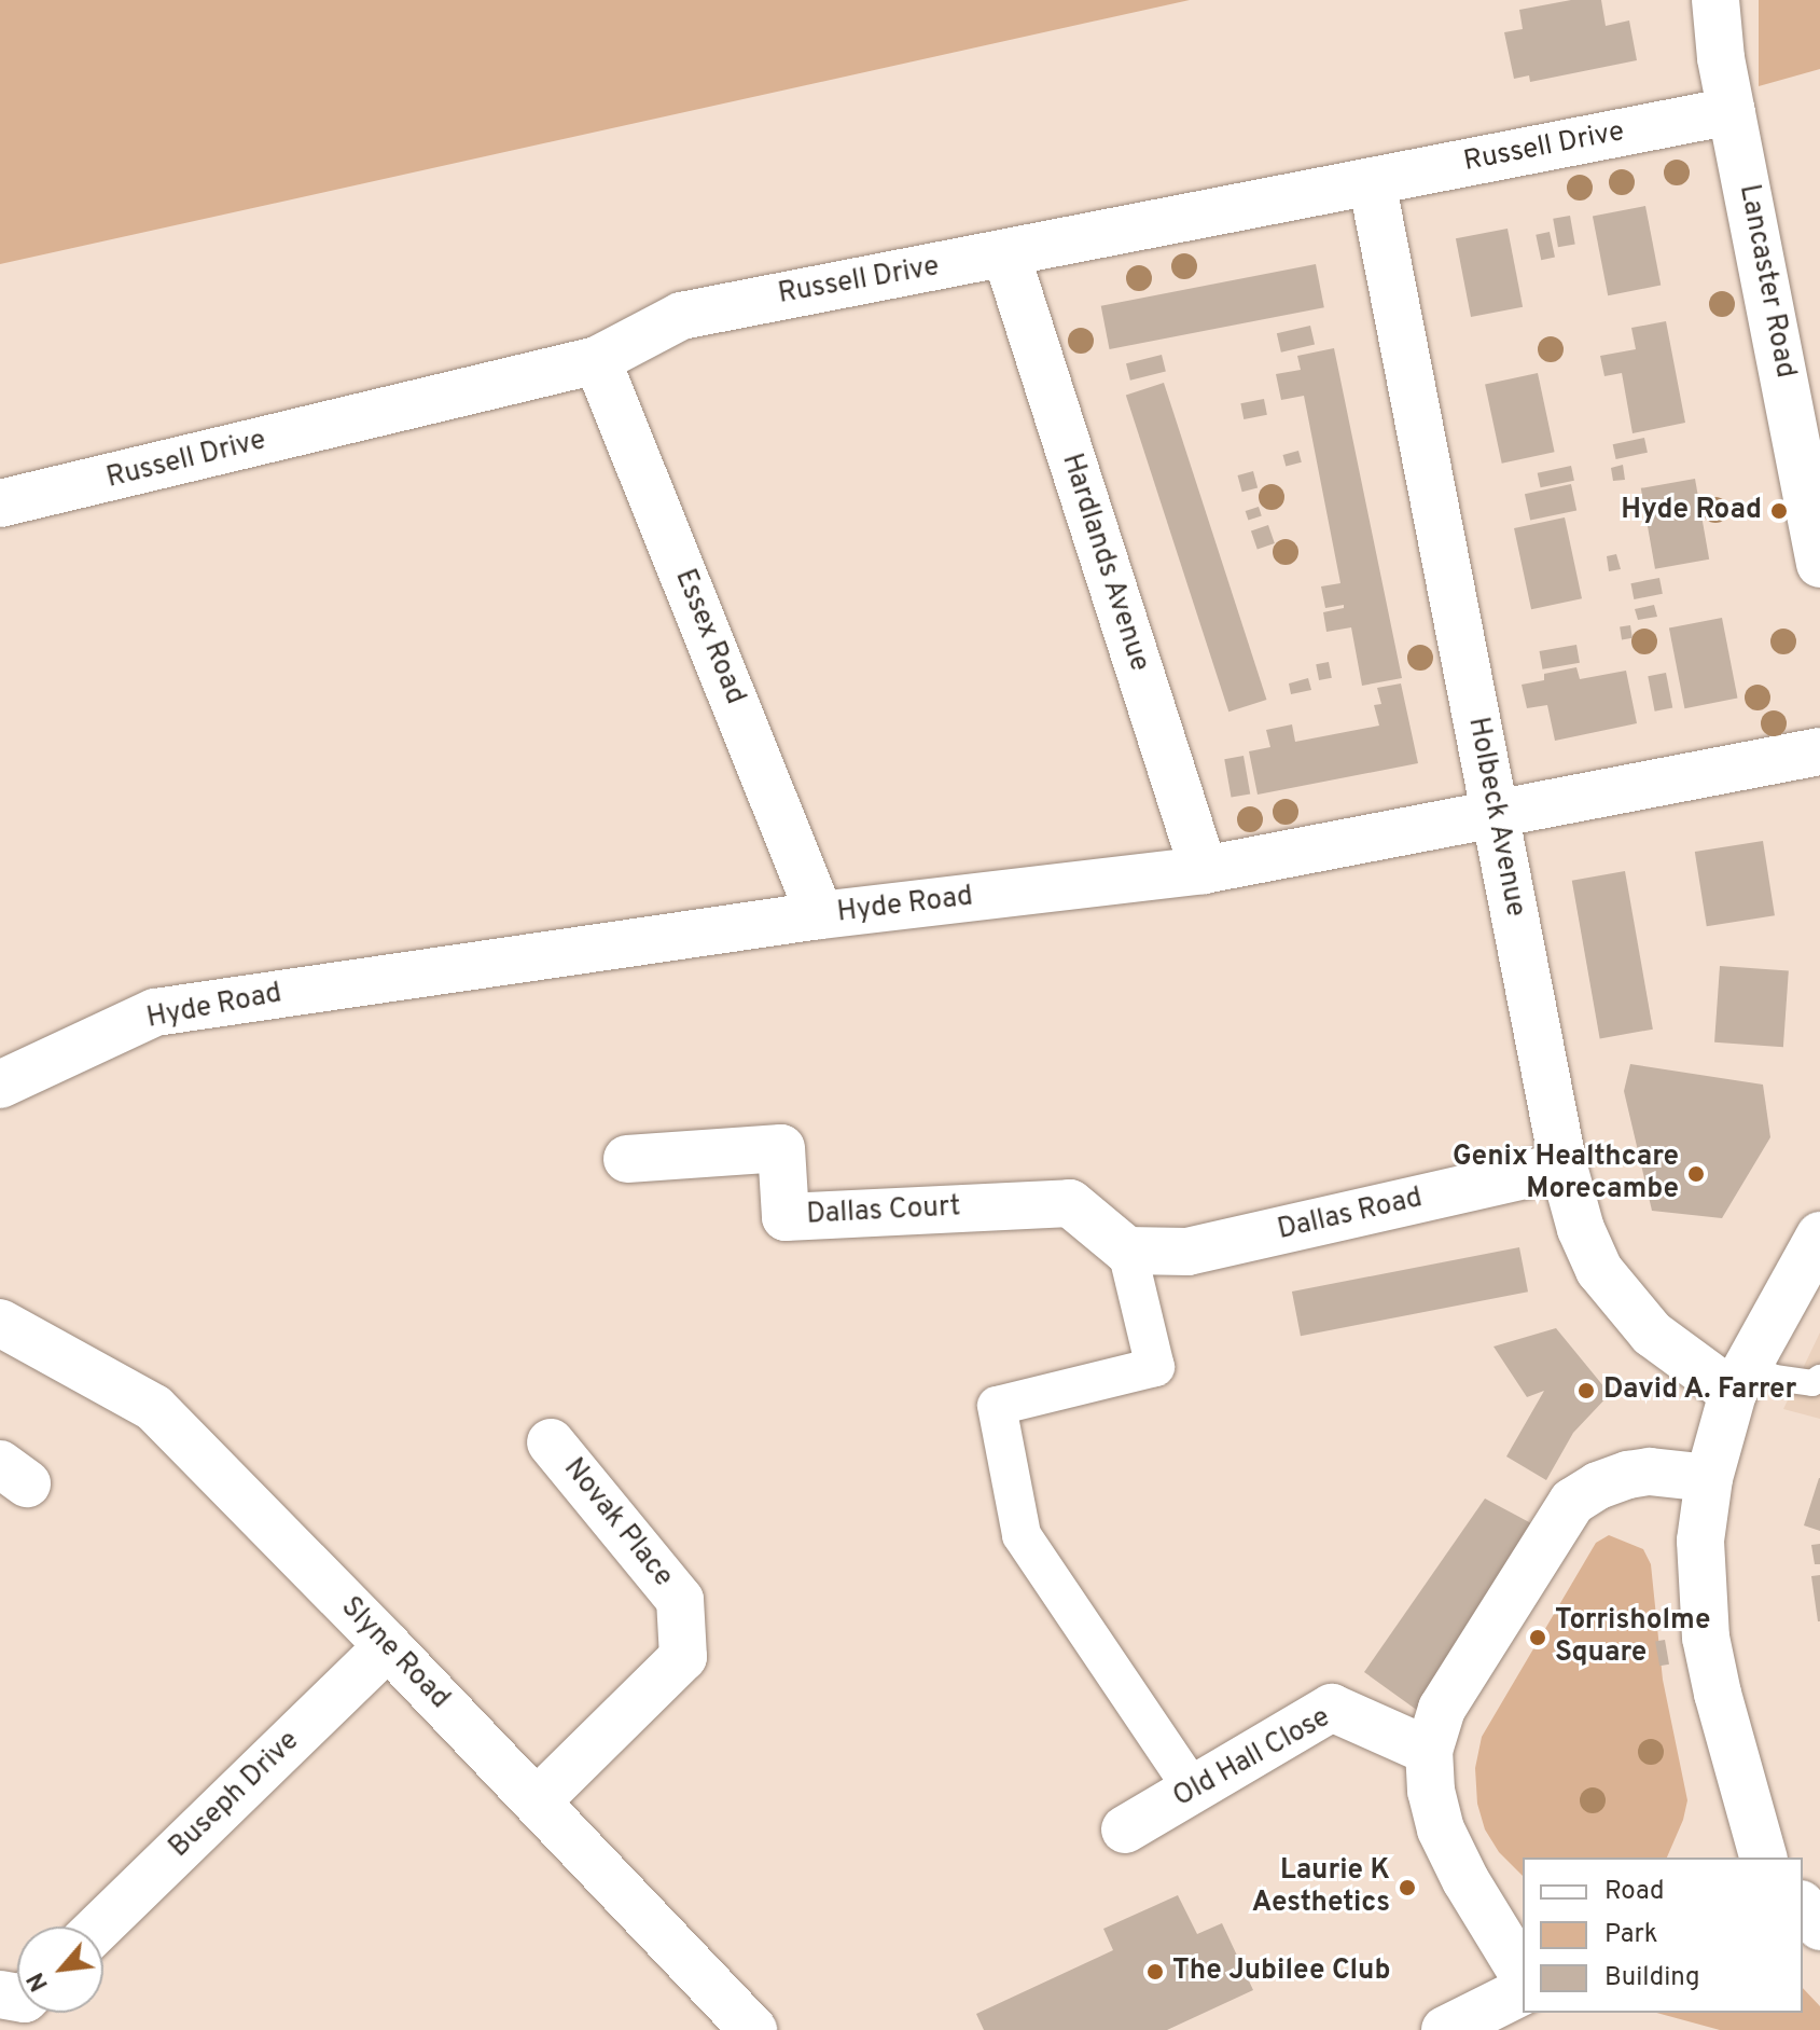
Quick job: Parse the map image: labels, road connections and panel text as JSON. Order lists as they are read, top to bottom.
{
  "streets": {
    "street": [
      "Russell Drive",
      "Lancaster Road",
      "Hardlands Avenue",
      "Essex Road",
      "Holbeck Avenue",
      "Hyde Road",
      "Dallas Court",
      "Dallas Road",
      "Novak Place",
      "Slyne Road",
      "Old Hall Close",
      "Buseph Drive"
    ]
  },
  "crossings": [
    ["Russell Drive", "Lancaster Road"],
    ["Russell Drive", "Hardlands Avenue"],
    ["Russell Drive", "Essex Road"],
    ["Russell Drive", "Holbeck Avenue"],
    ["Hardlands Avenue", "Hyde Road"],
    ["Essex Road", "Hyde Road"],
    ["Holbeck Avenue", "Hyde Road"],
    ["Holbeck Avenue", "Dallas Road"],
    ["Dallas Court", "Dallas Road"],
    ["Novak Place", "Slyne Road"],
    ["Slyne Road", "Buseph Drive"]
  ],
  "places": [
    "Hyde Road",
    "Genix Healthcare Morecambe",
    "David A. Farrer",
    "Torrisholme Square",
    "Laurie K Aesthetics",
    "The Jubilee Club"
  ],
  "legend": ["Road", "Park", "Building"],
  "north": "bottom left"
}
